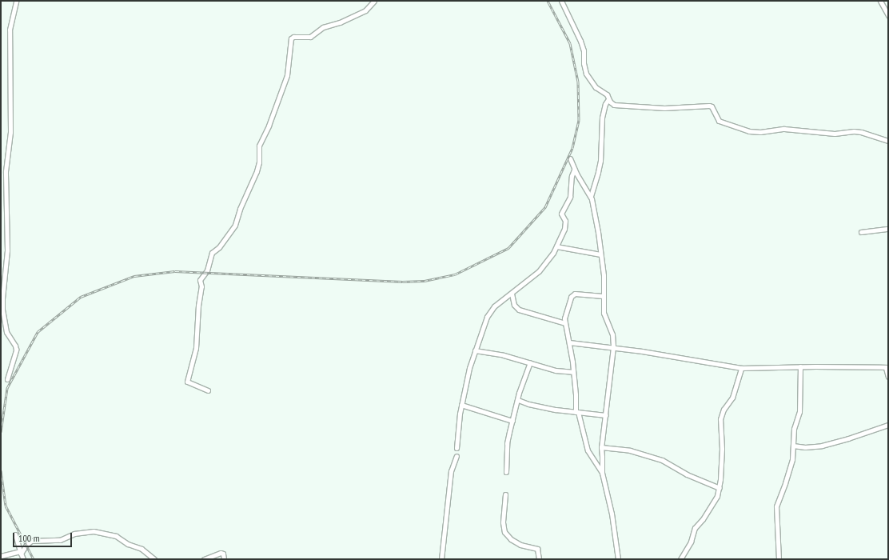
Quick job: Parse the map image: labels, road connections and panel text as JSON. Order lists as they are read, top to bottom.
{
  "scale_bar": "100 m"
}
